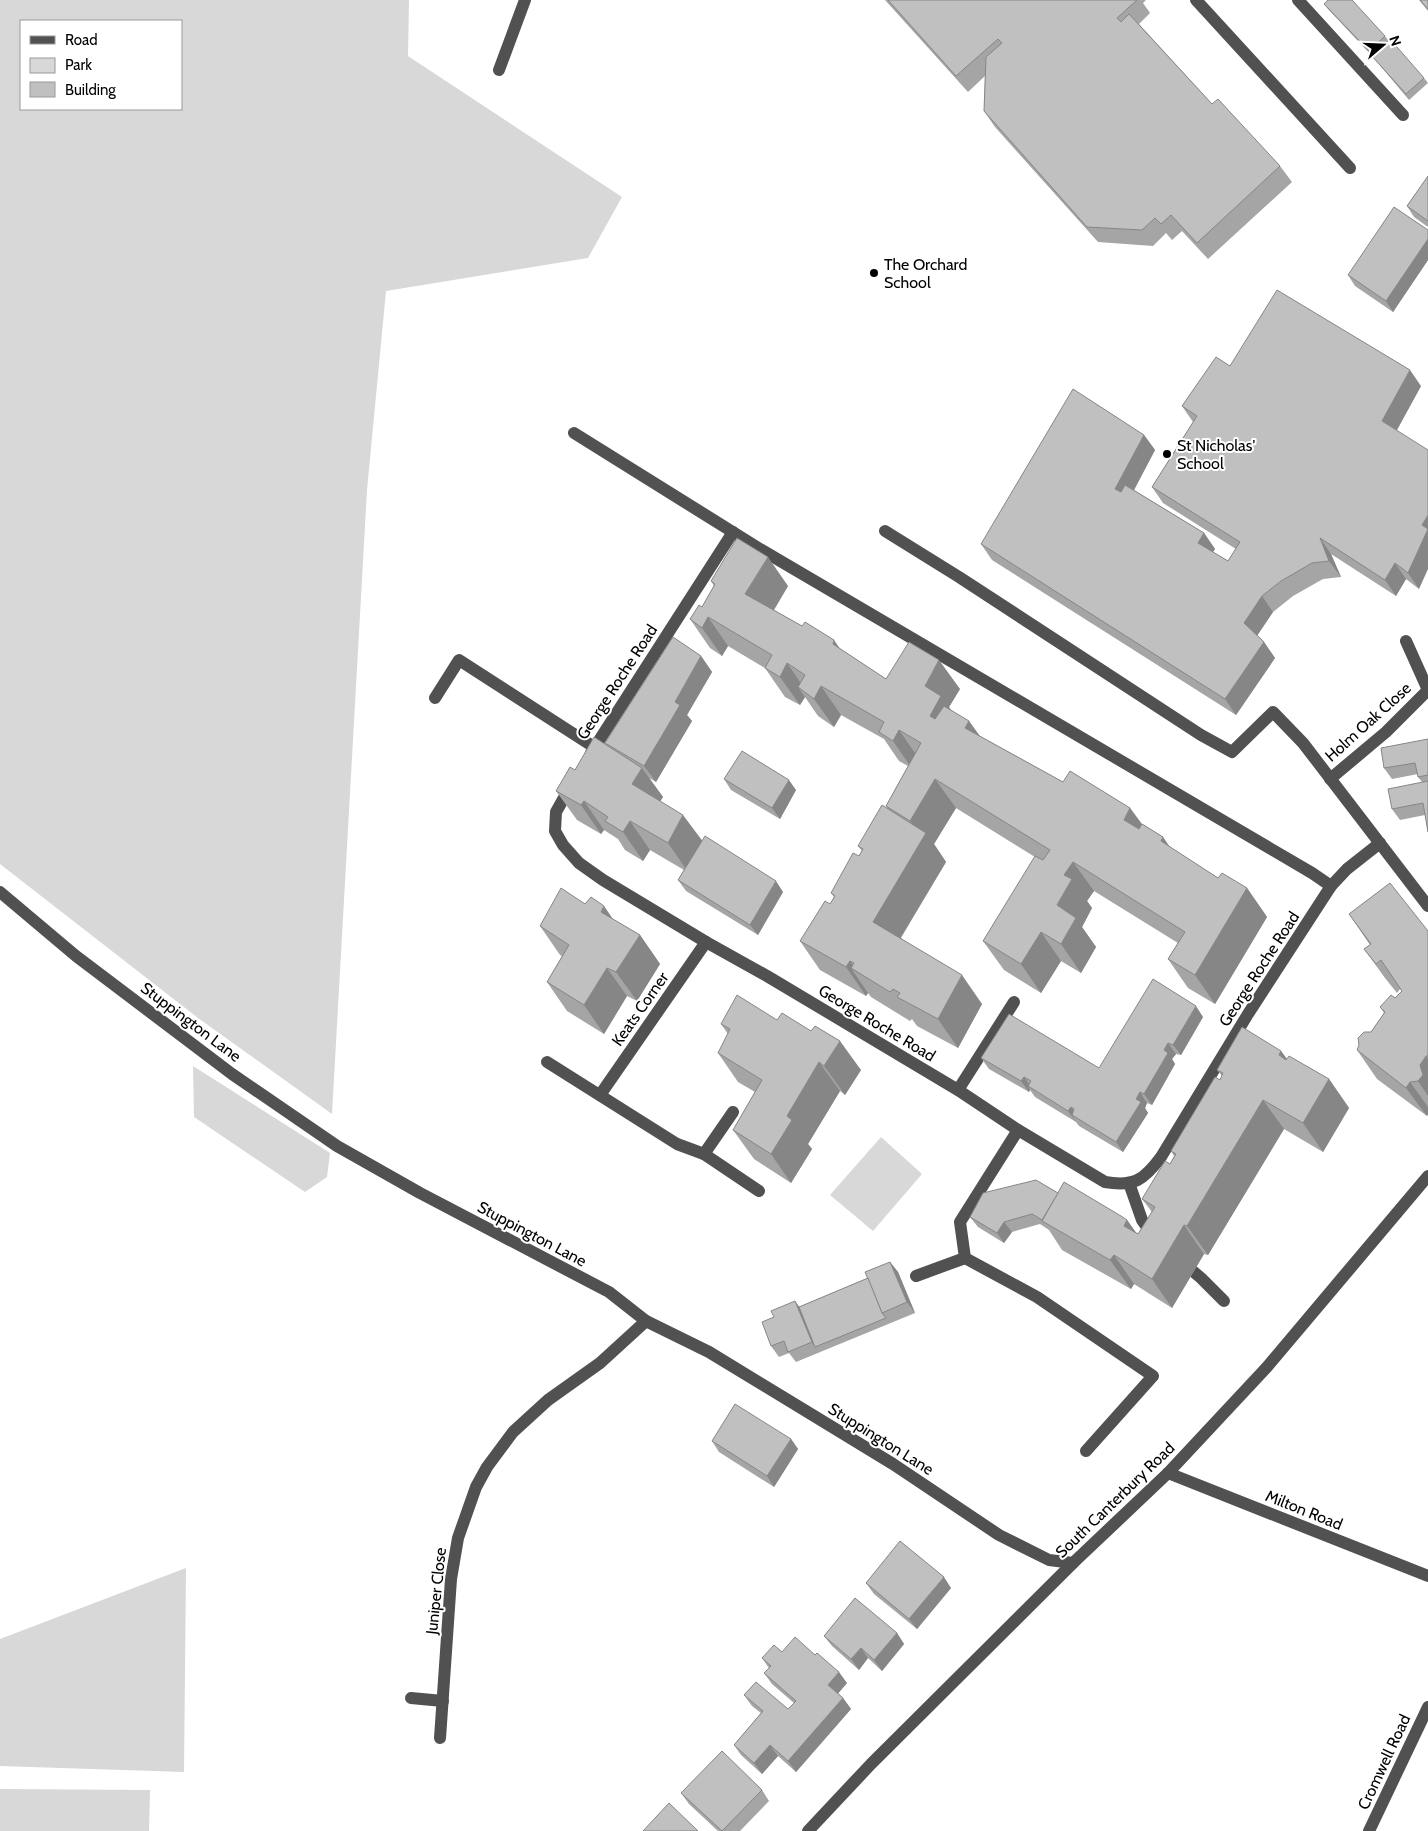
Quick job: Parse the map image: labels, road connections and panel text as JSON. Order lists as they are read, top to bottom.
{
  "streets": {
    "street": [
      "George Roche Road",
      "Holm Oak Close",
      "Keats Corner",
      "Stuppington Lane",
      "South Canterbury Road",
      "Milton Road",
      "Juniper Close",
      "Cromwell Road"
    ]
  },
  "crossings": [
    ["George Roche Road", "Keats Corner"],
    ["Stuppington Lane", "South Canterbury Road"],
    ["Stuppington Lane", "Juniper Close"],
    ["South Canterbury Road", "Milton Road"]
  ],
  "places": ["The Orchard School", "St Nicholas' School"],
  "legend": ["Road", "Park", "Building"],
  "north": "right"
}
